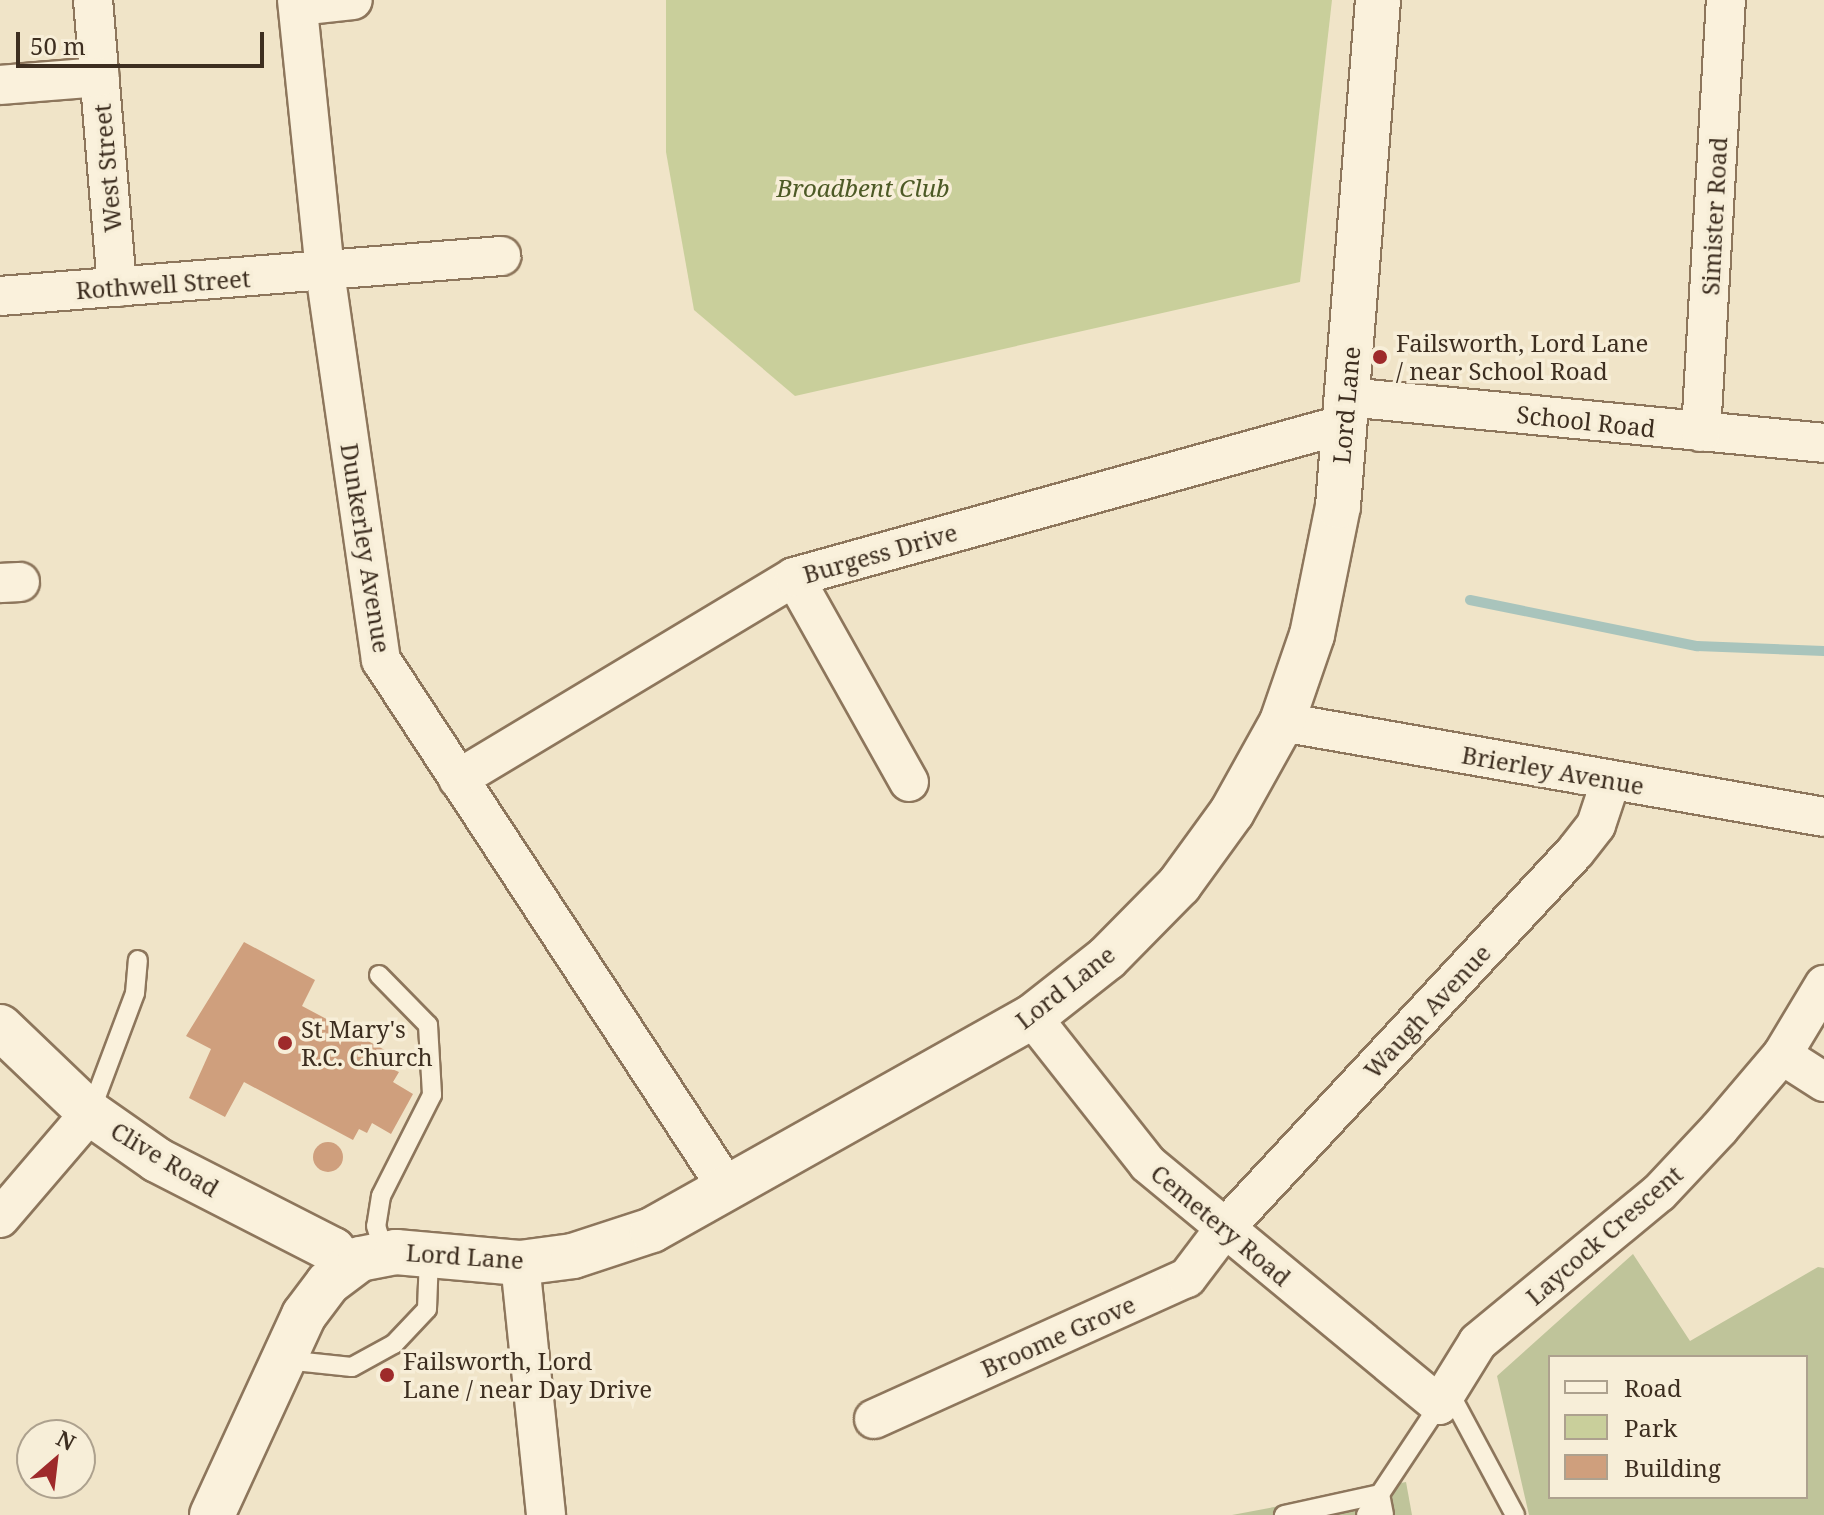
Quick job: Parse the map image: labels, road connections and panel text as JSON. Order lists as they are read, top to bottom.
{
  "streets": {
    "street": [
      "West Street",
      "Simister Road",
      "Rothwell Street",
      "Lord Lane",
      "School Road",
      "Dunkerley Avenue",
      "Burgess Drive",
      "Brierley Avenue",
      "Waugh Avenue",
      "Clive Road",
      "Cemetery Road",
      "Laycock Crescent",
      "Broome Grove"
    ]
  },
  "crossings": [
    ["West Street", "Rothwell Street"],
    ["Simister Road", "School Road"],
    ["Rothwell Street", "Dunkerley Avenue"],
    ["Lord Lane", "School Road"],
    ["Lord Lane", "Dunkerley Avenue"],
    ["Lord Lane", "Burgess Drive"],
    ["Lord Lane", "Brierley Avenue"],
    ["Lord Lane", "Clive Road"],
    ["Lord Lane", "Cemetery Road"],
    ["School Road", "Burgess Drive"],
    ["Dunkerley Avenue", "Burgess Drive"],
    ["Brierley Avenue", "Waugh Avenue"],
    ["Waugh Avenue", "Cemetery Road"],
    ["Waugh Avenue", "Broome Grove"],
    ["Cemetery Road", "Laycock Crescent"],
    ["Cemetery Road", "Broome Grove"]
  ],
  "parks": ["Broadbent Club"],
  "places": ["Failsworth, Lord Lane / near School Road", "St Mary's R.C. Church", "Failsworth, Lord Lane / near Day Drive"],
  "legend": ["Road", "Park", "Building"],
  "scale_bar": "50 m",
  "north": "top right"
}
